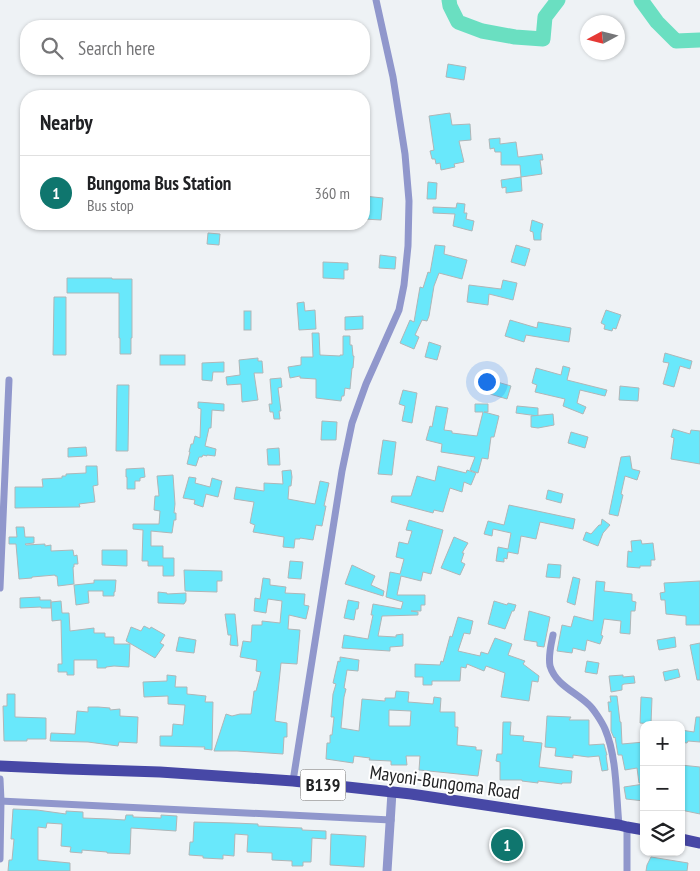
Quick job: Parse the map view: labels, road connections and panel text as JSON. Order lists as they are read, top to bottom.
{
  "streets": {
    "main road": ["Mayoni-Bungoma Road", "B139"]
  },
  "north": "left",
  "page": {
    "search": "Search here",
    "heading": "Nearby",
    "list": [
      {
        "mark": "1",
        "name": "Bungoma Bus Station",
        "note": "Bus stop",
        "value": "360 m"
      }
    ],
    "map_buttons": ["+", "−"],
    "pins": "1"
  }
}
